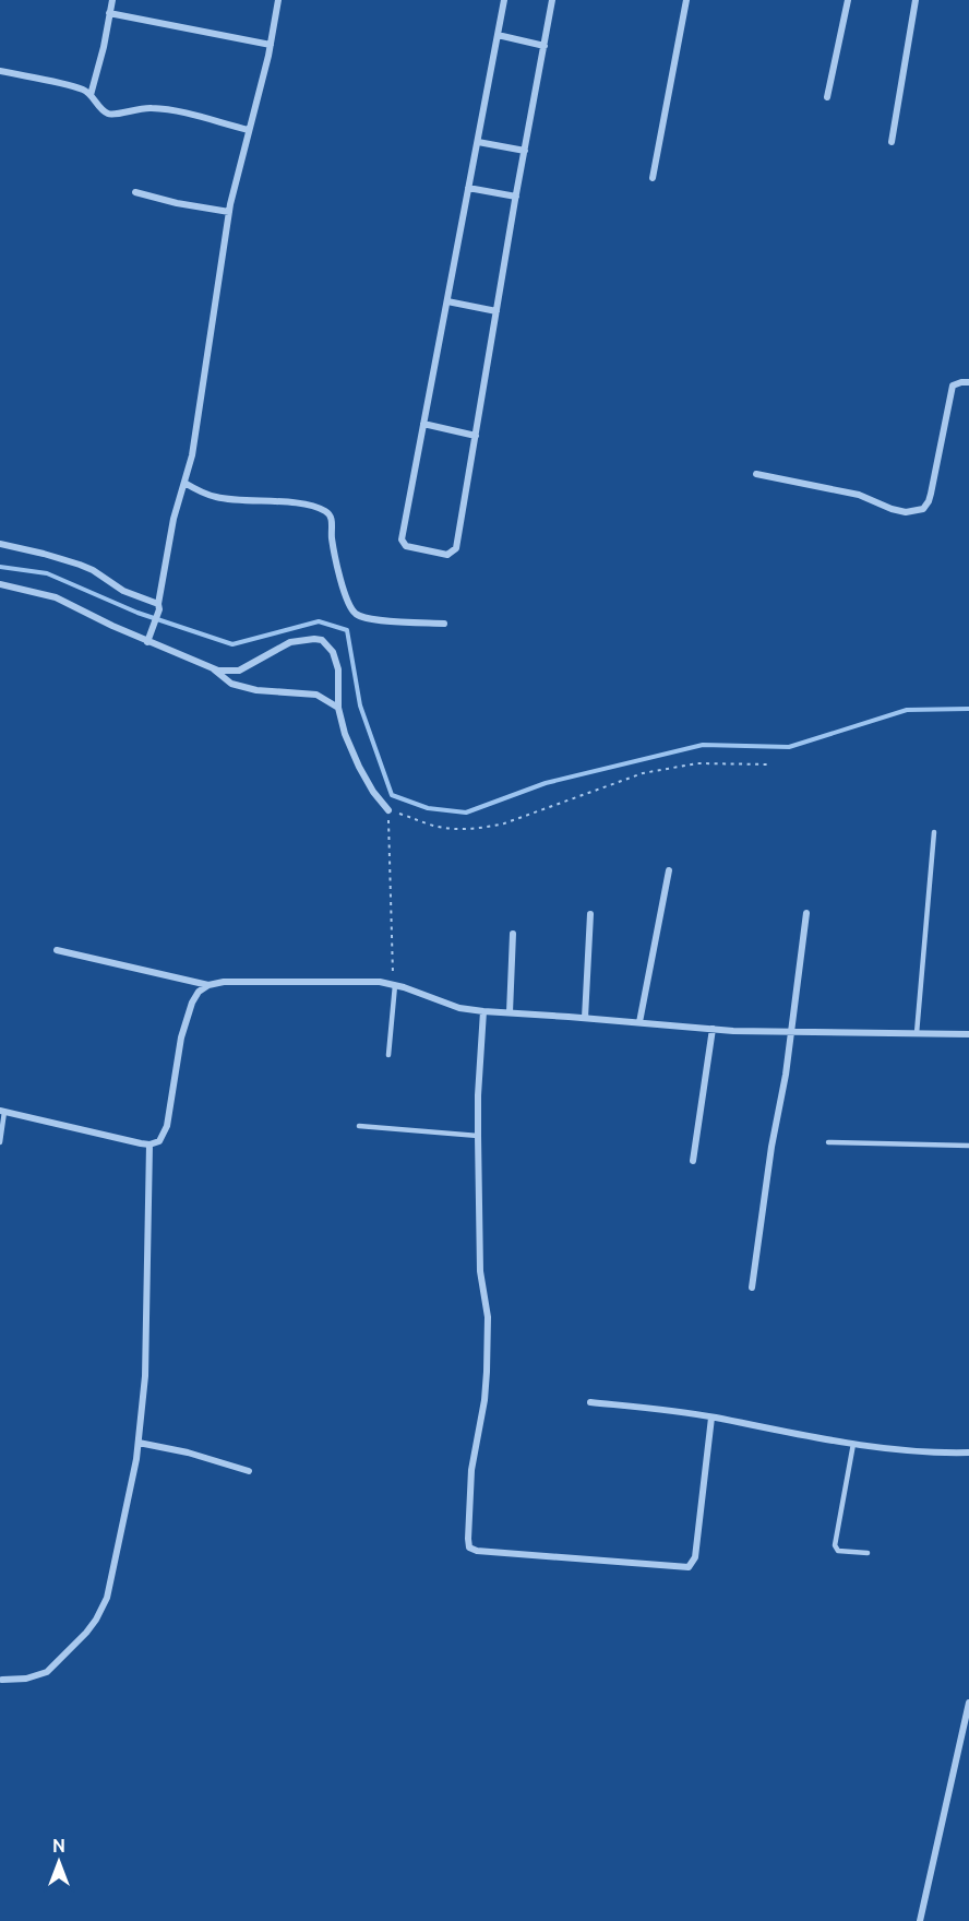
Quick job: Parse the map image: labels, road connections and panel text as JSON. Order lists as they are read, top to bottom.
{
  "north": "top"
}
